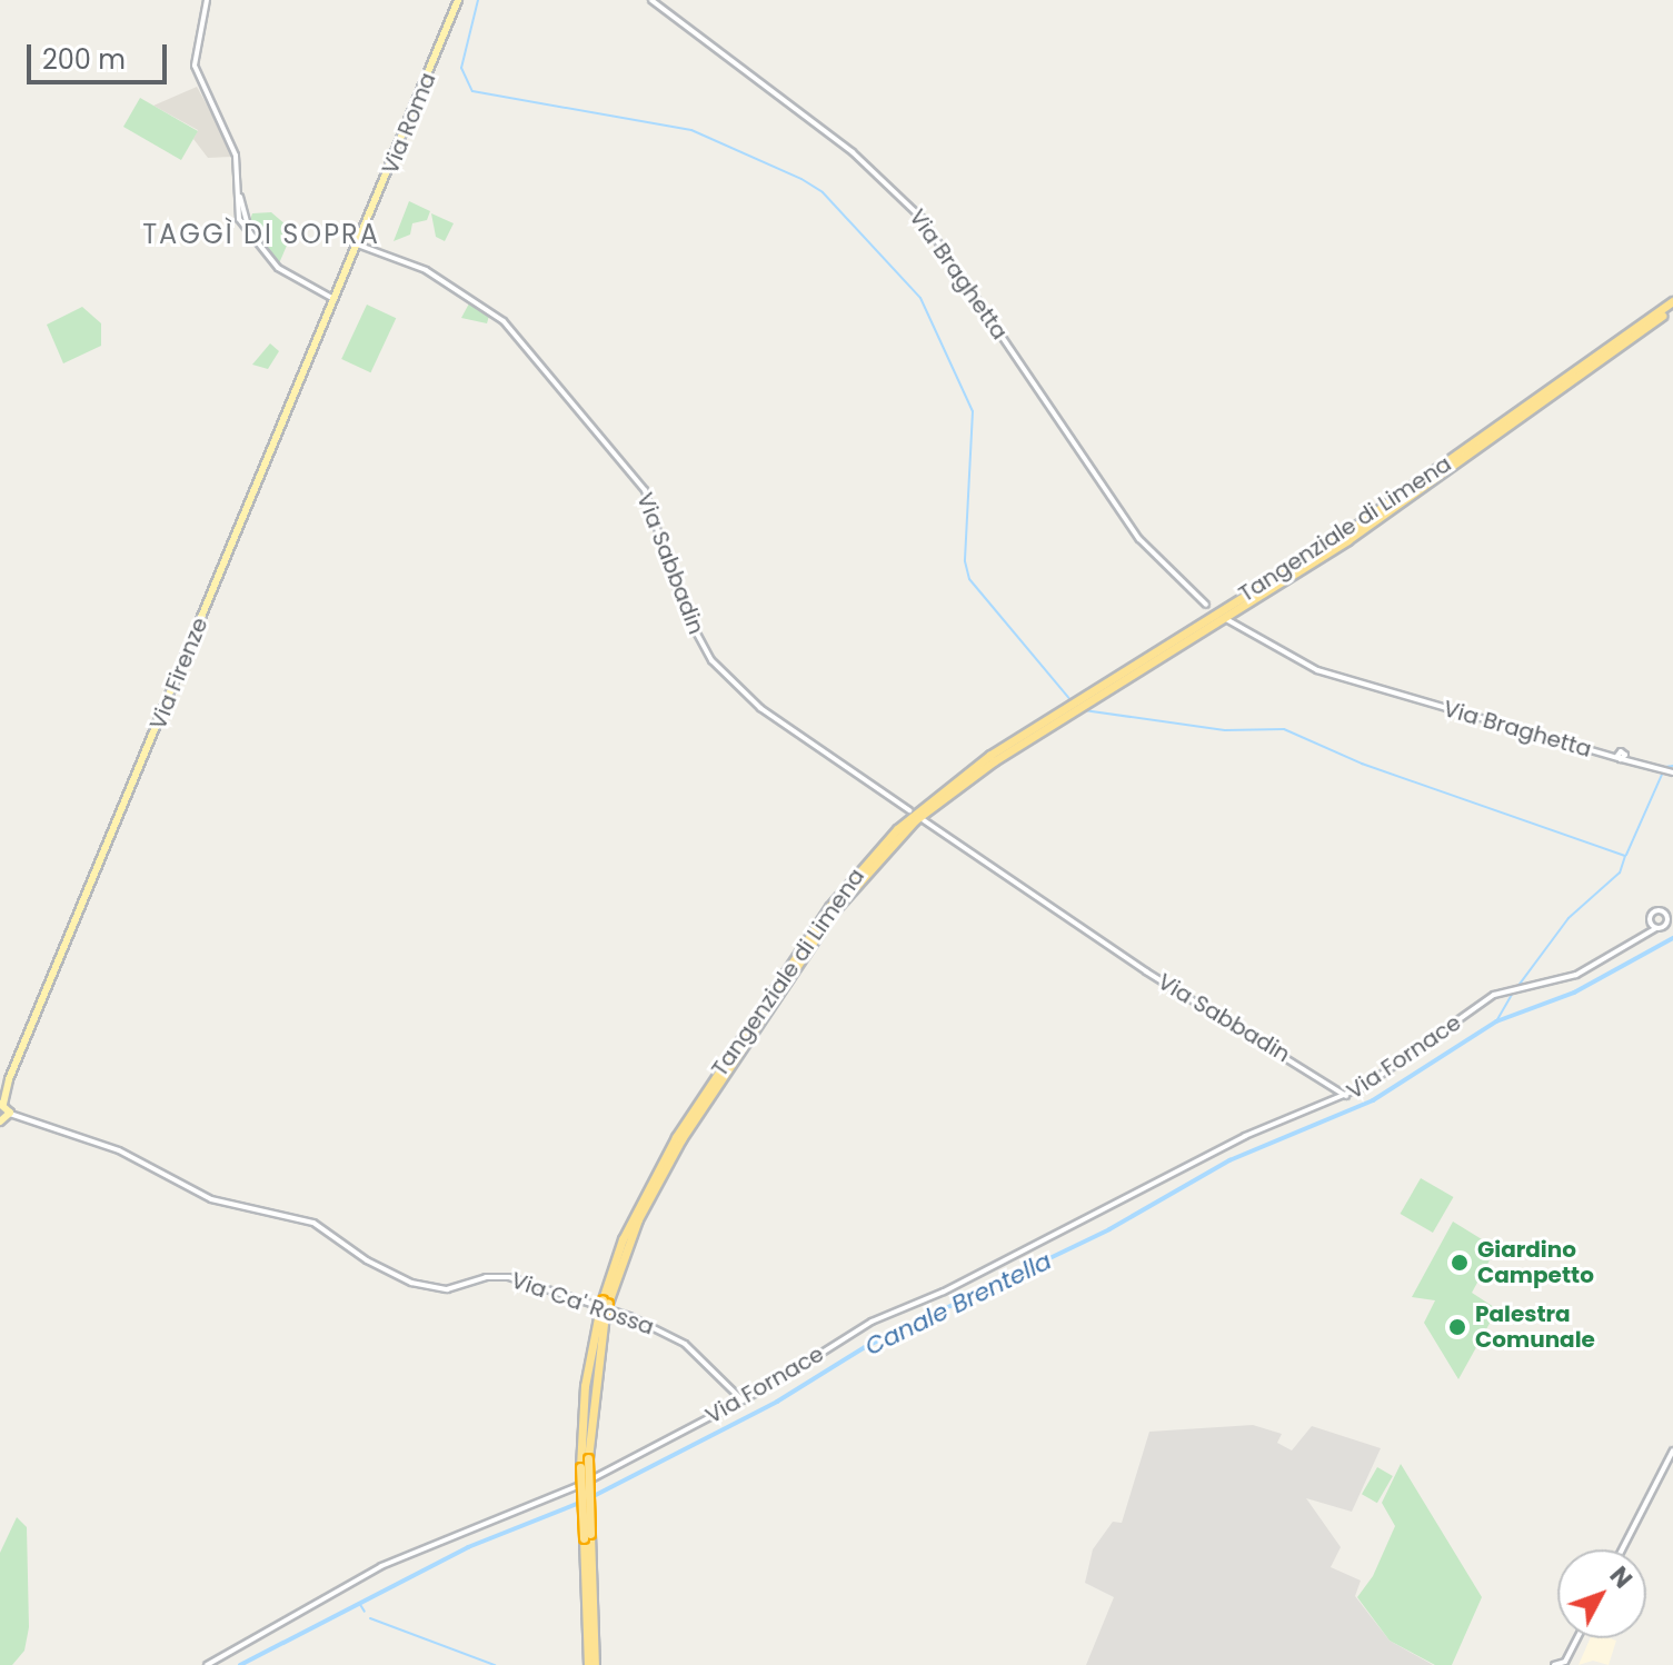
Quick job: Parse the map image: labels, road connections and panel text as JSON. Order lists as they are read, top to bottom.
{
  "streets": {
    "highway": ["Tangenziale di Limena"],
    "main road": ["Via Roma", "Via Firenze"],
    "street": [
      "Via Braghetta",
      "Via Sabbadin",
      "Via Fornace",
      "Via Ca' Rossa"
    ]
  },
  "crossings": [
    ["Via Roma", "Via Sabbadin"],
    ["Via Roma", "Via Firenze"],
    ["Via Sabbadin", "Via Firenze"],
    ["Via Sabbadin", "Via Fornace"],
    ["Via Fornace", "Via Ca' Rossa"]
  ],
  "districts": ["TAGGÌ DI SOPRA"],
  "water": ["Canale Brentella"],
  "places": ["Giardino Campetto", "Palestra Comunale"],
  "scale_bar": "200 m",
  "north": "top right"
}
